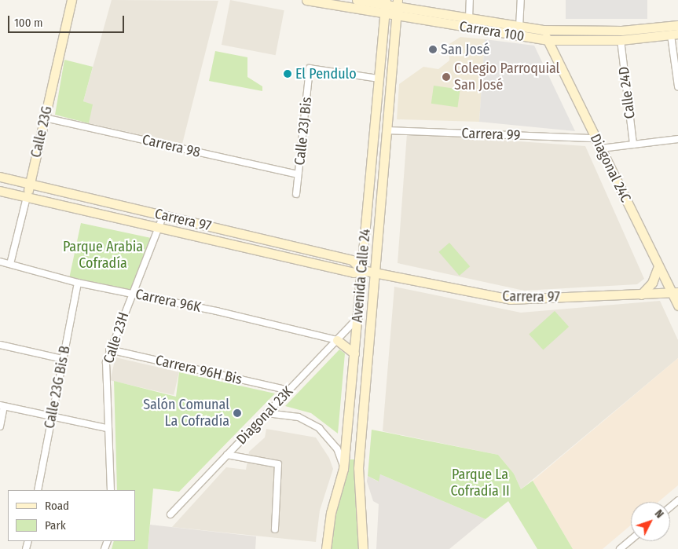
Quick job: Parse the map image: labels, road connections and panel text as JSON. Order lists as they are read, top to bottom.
{
  "streets": {
    "main road": [
      "Carrera 100",
      "Calle 23G",
      "Diagonal 24C",
      "Carrera 97",
      "Avenida Calle 24"
    ],
    "street": [
      "Calle 24D",
      "Calle 23J Bis",
      "Carrera 99",
      "Carrera 98",
      "Carrera 96K",
      "Calle 23H",
      "Carrera 96H Bis",
      "Calle 23G Bis B",
      "Diagonal 23K"
    ]
  },
  "crossings": [
    ["Carrera 100", "Calle 24D"],
    ["Carrera 100", "Diagonal 24C"],
    ["Carrera 100", "Avenida Calle 24"],
    ["Calle 23J Bis", "Carrera 98"],
    ["Calle 23J Bis", "Avenida Calle 24"],
    ["Calle 23G", "Carrera 98"],
    ["Calle 23G", "Carrera 97"],
    ["Calle 23G", "Carrera 96K"],
    ["Carrera 99", "Diagonal 24C"],
    ["Carrera 99", "Avenida Calle 24"],
    ["Diagonal 24C", "Carrera 97"],
    ["Carrera 97", "Avenida Calle 24"],
    ["Carrera 97", "Calle 23H"],
    ["Avenida Calle 24", "Diagonal 23K"],
    ["Carrera 96K", "Calle 23H"],
    ["Carrera 96K", "Calle 23G Bis B"],
    ["Carrera 96K", "Diagonal 23K"],
    ["Calle 23H", "Carrera 96H Bis"],
    ["Carrera 96H Bis", "Diagonal 23K"]
  ],
  "parks": ["Parque Arabia Cofradía", "Parque La Cofradía II"],
  "places": [
    "San José",
    "El Pendulo",
    "Colegio Parroquial San José",
    "Salón Comunal La Cofradía"
  ],
  "legend": ["Road", "Park"],
  "scale_bar": "100 m",
  "north": "top right"
}
